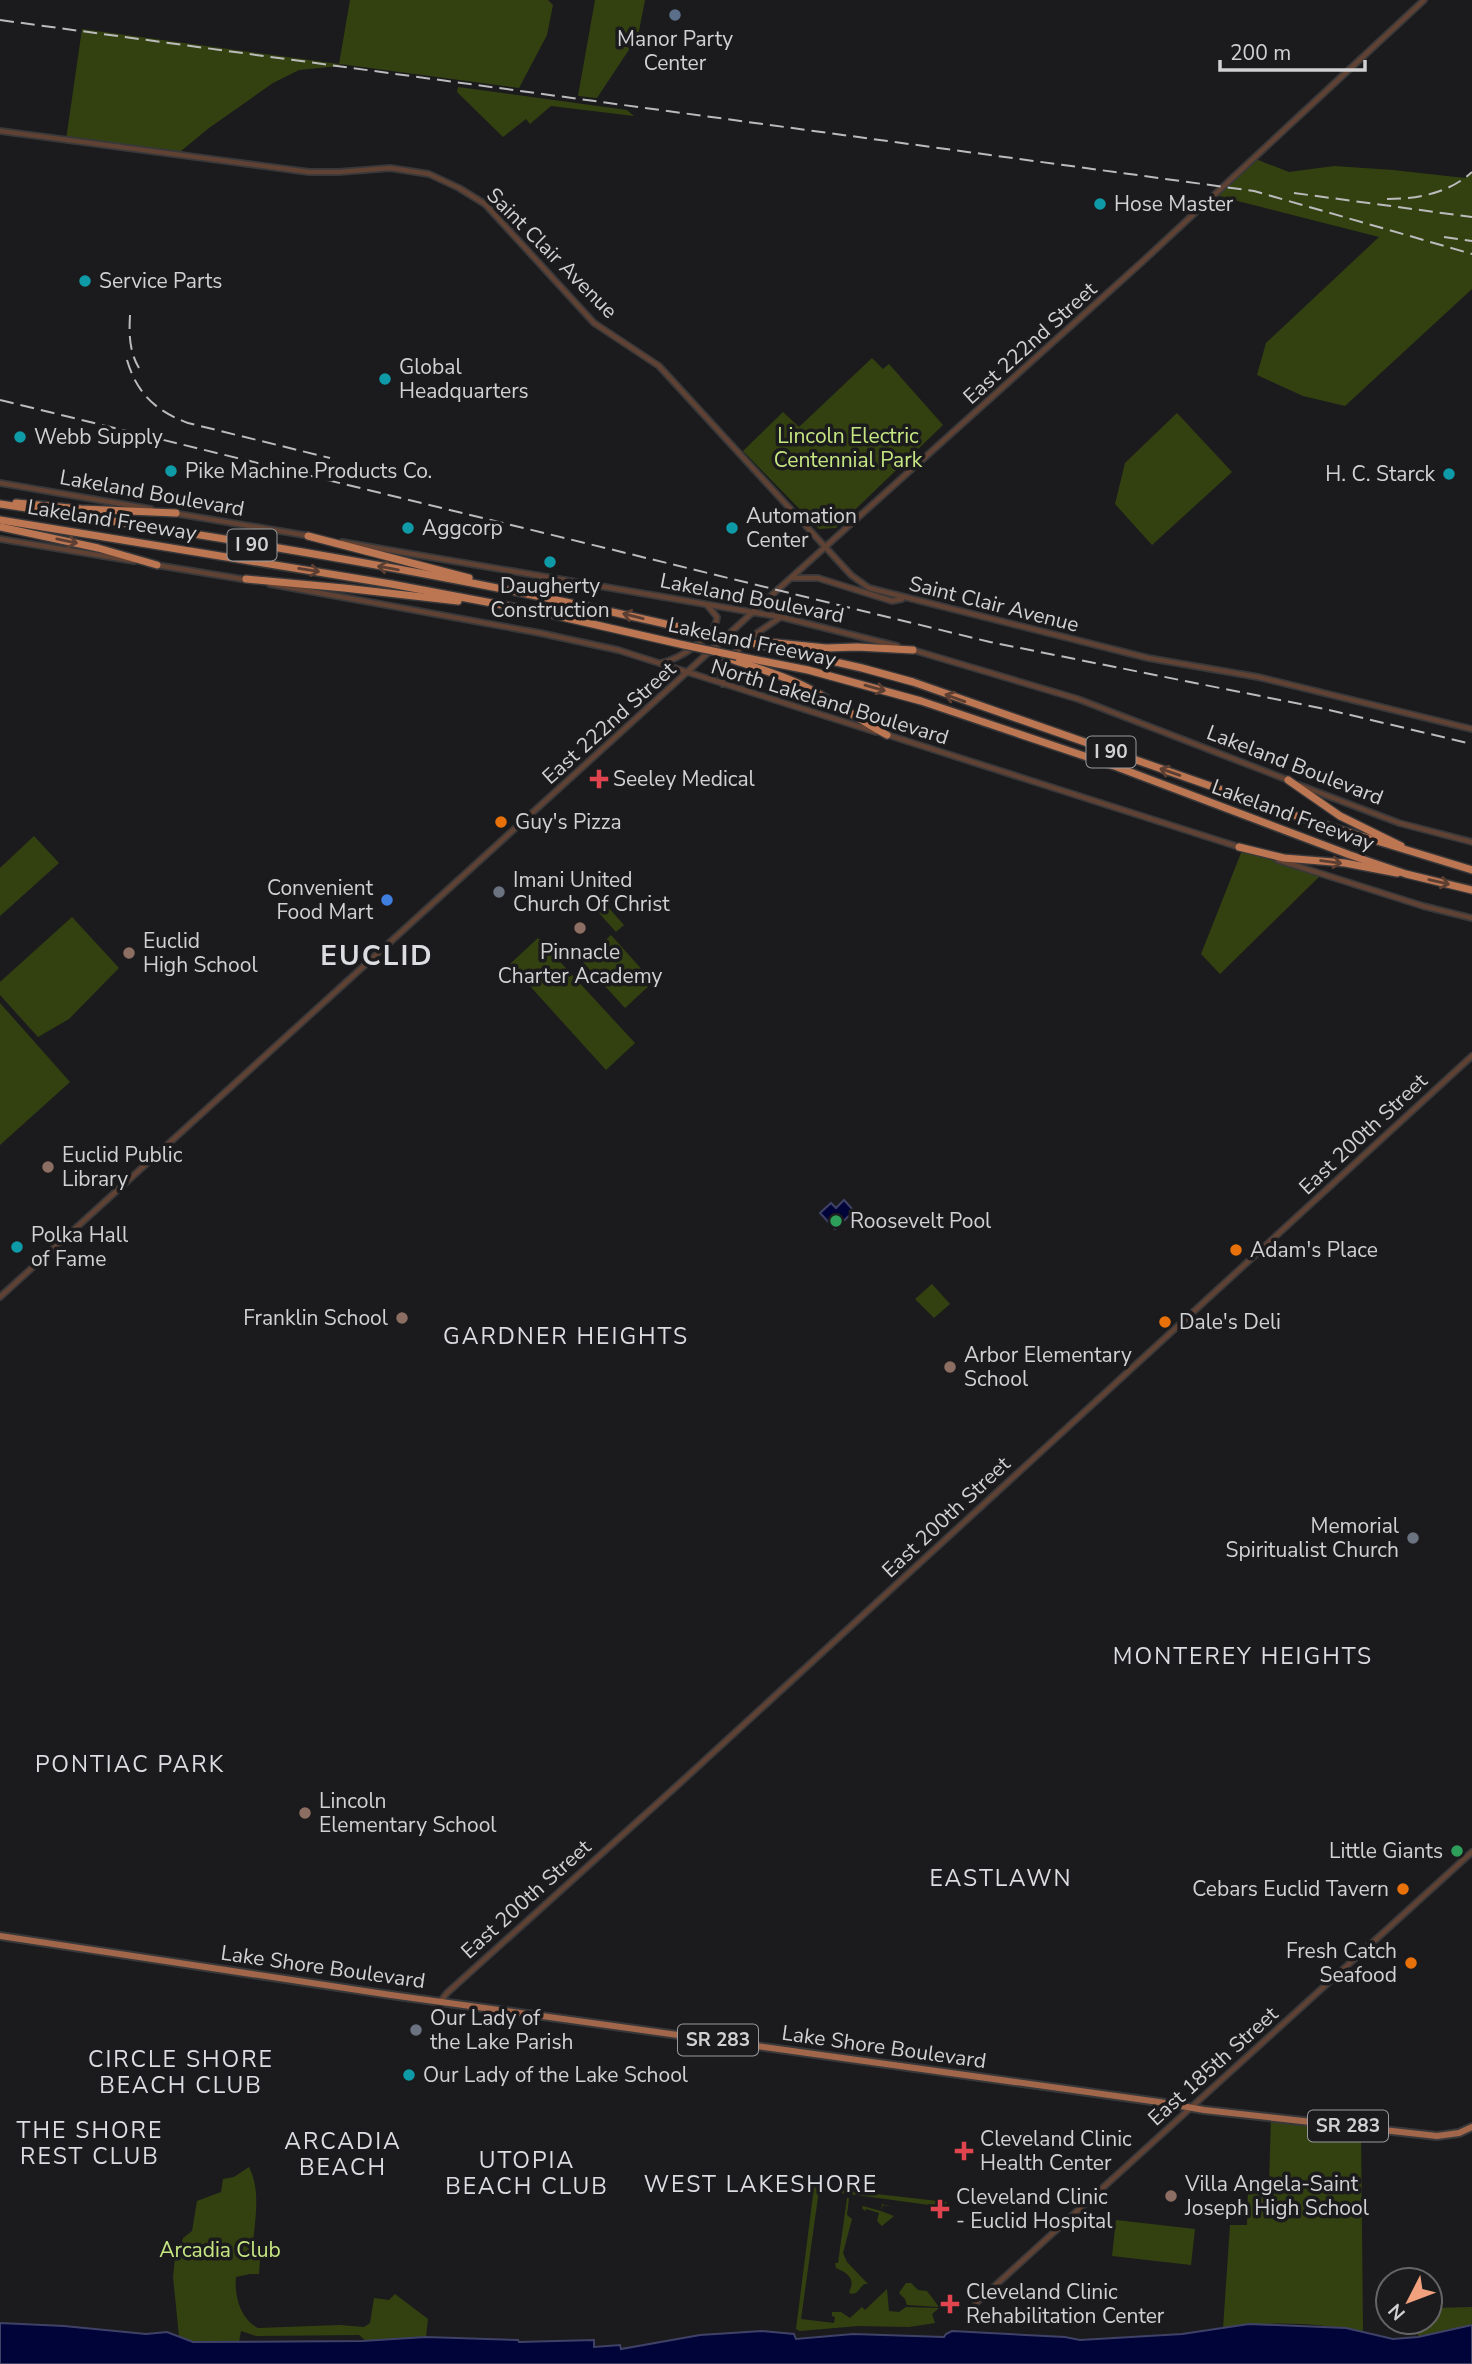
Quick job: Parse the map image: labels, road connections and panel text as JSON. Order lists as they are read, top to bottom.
{
  "streets": {
    "highway": ["Lakeland Freeway", "I 90"],
    "main road": ["Lake Shore Boulevard", "SR 283"],
    "street": [
      "Saint Clair Avenue",
      "East 222nd Street",
      "Lakeland Boulevard",
      "North Lakeland Boulevard",
      "East 200th Street",
      "East 185th Street"
    ]
  },
  "crossings": [
    ["Saint Clair Avenue", "East 222nd Street"],
    ["East 222nd Street", "Lakeland Boulevard"],
    ["East 222nd Street", "North Lakeland Boulevard"],
    ["East 200th Street", "Lake Shore Boulevard"],
    ["Lake Shore Boulevard", "East 185th Street"]
  ],
  "districts": [
    "EUCLID",
    "GARDNER HEIGHTS",
    "MONTEREY HEIGHTS",
    "PONTIAC PARK",
    "EASTLAWN",
    "CIRCLE SHORE BEACH CLUB",
    "THE SHORE REST CLUB",
    "ARCADIA BEACH",
    "UTOPIA BEACH CLUB",
    "WEST LAKESHORE"
  ],
  "parks": ["Lincoln Electric Centennial Park", "Arcadia Club"],
  "places": {
    "other": [
      "Manor Party Center",
      "Hose Master",
      "Service Parts",
      "Global Headquarters",
      "Webb Supply",
      "Pike Machine Products Co.",
      "H. C. Starck",
      "Aggcorp",
      "Automation Center",
      "Daugherty Construction",
      "Guy's Pizza",
      "Imani United Church Of Christ",
      "Convenient Food Mart",
      "Pinnacle Charter Academy",
      "Euclid High School",
      "Euclid Public Library",
      "Roosevelt Pool",
      "Polka Hall of Fame",
      "Adam's Place",
      "Franklin School",
      "Dale's Deli",
      "Arbor Elementary School",
      "Memorial Spiritualist Church",
      "Lincoln Elementary School",
      "Little Giants",
      "Cebars Euclid Tavern",
      "Fresh Catch Seafood",
      "Our Lady of the Lake Parish",
      "Our Lady of the Lake School",
      "Villa Angela-Saint Joseph High School"
    ],
    "health": [
      "Seeley Medical",
      "Cleveland Clinic Health Center",
      "Cleveland Clinic - Euclid Hospital",
      "Cleveland Clinic Rehabilitation Center"
    ]
  },
  "scale_bar": "200 m",
  "north": "bottom left"
}
